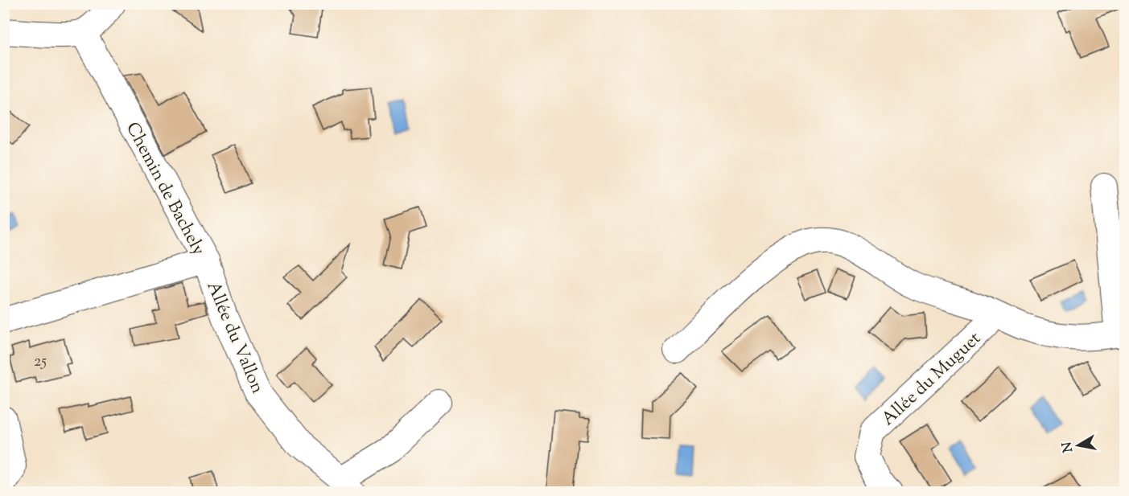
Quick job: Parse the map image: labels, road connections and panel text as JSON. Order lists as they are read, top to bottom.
{
  "streets": {
    "street": ["Chemin de Bachely", "Allée du Vallon", "Allée du Muguet"]
  },
  "crossings": [
    ["Chemin de Bachely", "Allée du Vallon"]
  ],
  "house_numbers": ["25"],
  "north": "left"
}
